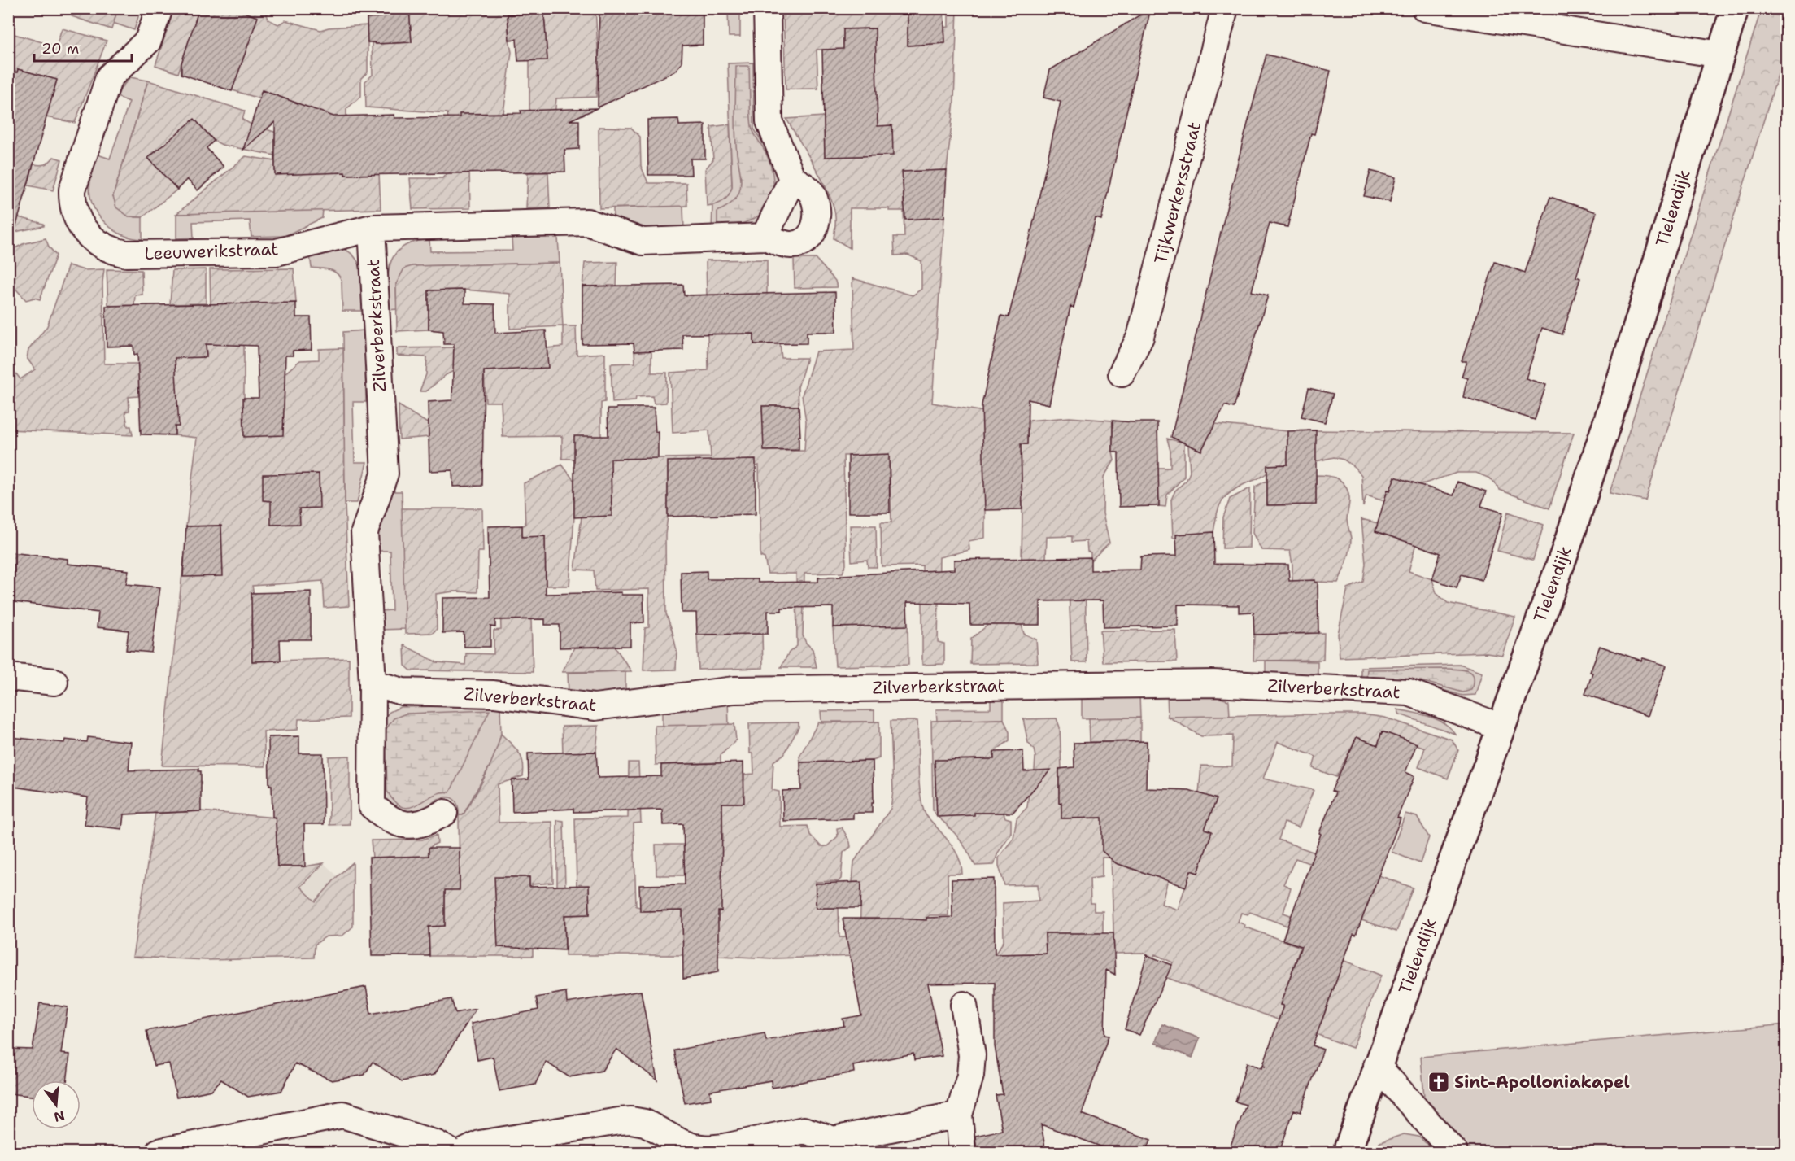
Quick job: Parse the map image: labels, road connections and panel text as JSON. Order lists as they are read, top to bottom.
{
  "streets": {
    "street": [
      "Tijkwerkersstraat",
      "Tielendijk",
      "Leeuwerikstraat",
      "Zilverberkstraat"
    ]
  },
  "crossings": [
    ["Tielendijk", "Zilverberkstraat"],
    ["Leeuwerikstraat", "Zilverberkstraat"]
  ],
  "places": {
    "church": ["Sint-Apolloniakapel"]
  },
  "scale_bar": "20 m",
  "north": "bottom"
}
